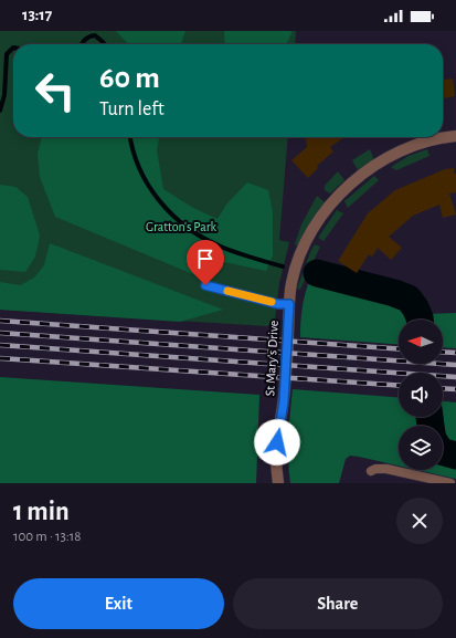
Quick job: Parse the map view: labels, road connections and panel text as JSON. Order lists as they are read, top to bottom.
{
  "streets": {
    "street": ["St Mary's Drive"]
  },
  "parks": ["Gratton's Park"],
  "north": "left",
  "page": {
    "status": "13:17",
    "turn": ["60 m", "Turn left"],
    "heading": ["1 min", "100 m · 13:18"],
    "buttons": ["Exit", "Share"]
  }
}
